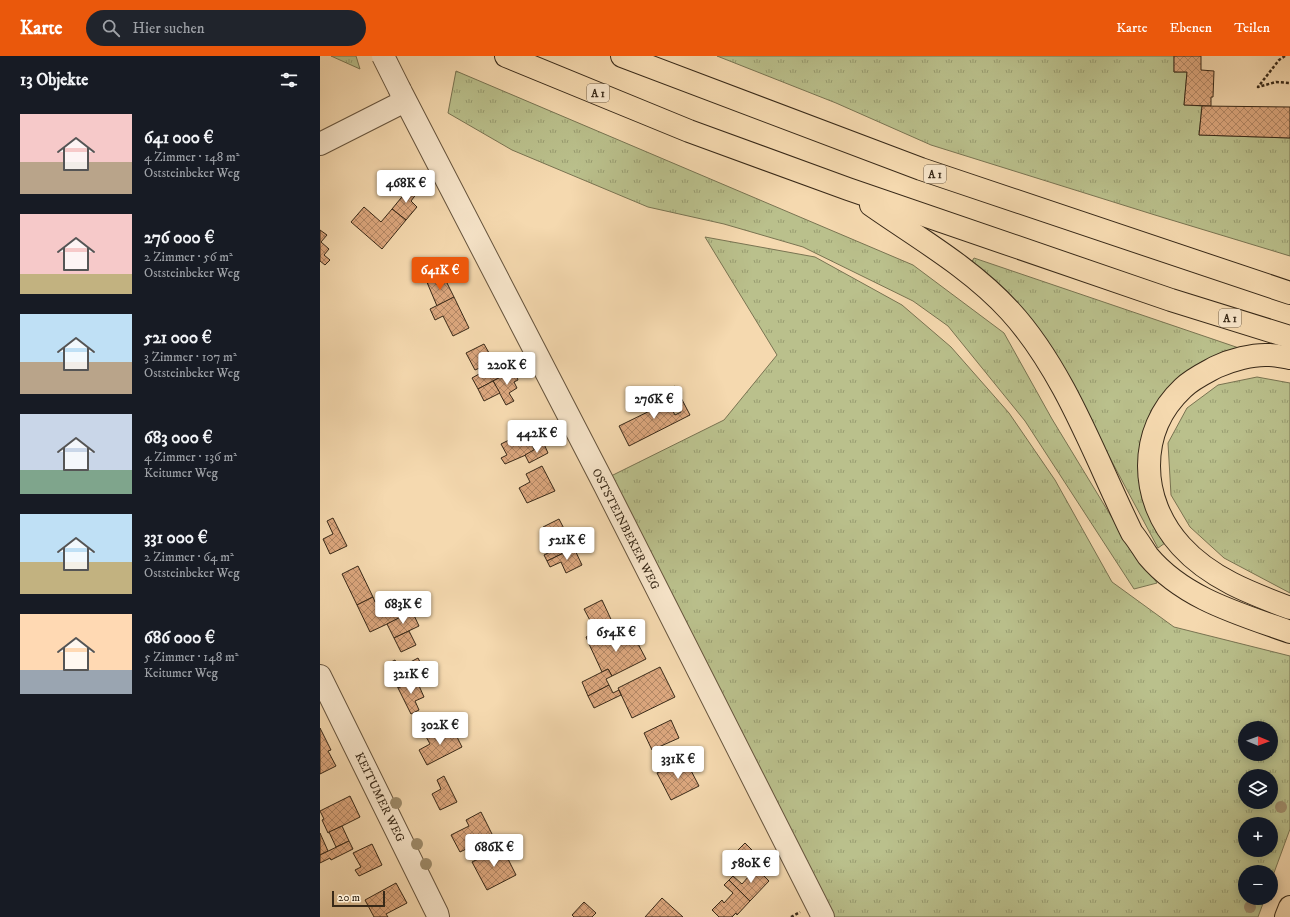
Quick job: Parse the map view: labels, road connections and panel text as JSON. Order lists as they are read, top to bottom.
{
  "streets": {
    "main road": ["A 1"],
    "street": ["OSTSTEINBEKER WEG", "KEITUMER WEG"]
  },
  "scale_bar": "20 m",
  "north": "right",
  "page": {
    "header": "Karte",
    "search": "Hier suchen",
    "nav": ["Karte", "Ebenen", "Teilen"],
    "heading": "13 Objekte",
    "list": [
      {
        "name": "641 000 €",
        "note": "4 Zimmer · 148 m² · Oststeinbeker Weg"
      },
      {
        "name": "276 000 €",
        "note": "2 Zimmer · 56 m² · Oststeinbeker Weg"
      },
      {
        "name": "521 000 €",
        "note": "3 Zimmer · 107 m² · Oststeinbeker Weg"
      },
      {
        "name": "683 000 €",
        "note": "4 Zimmer · 136 m² · Keitumer Weg"
      },
      {
        "name": "331 000 €",
        "note": "2 Zimmer · 64 m² · Oststeinbeker Weg"
      },
      {
        "name": "686 000 €",
        "note": "5 Zimmer · 148 m² · Keitumer Weg"
      }
    ],
    "price": [
      "468K €",
      "641K €",
      "220K €",
      "276K €",
      "442K €",
      "521K €",
      "683K €",
      "654K €",
      "321K €",
      "302K €",
      "331K €",
      "686K €",
      "580K €"
    ],
    "map_buttons": ["+", "−"],
    "scale": "20 m"
  }
}
